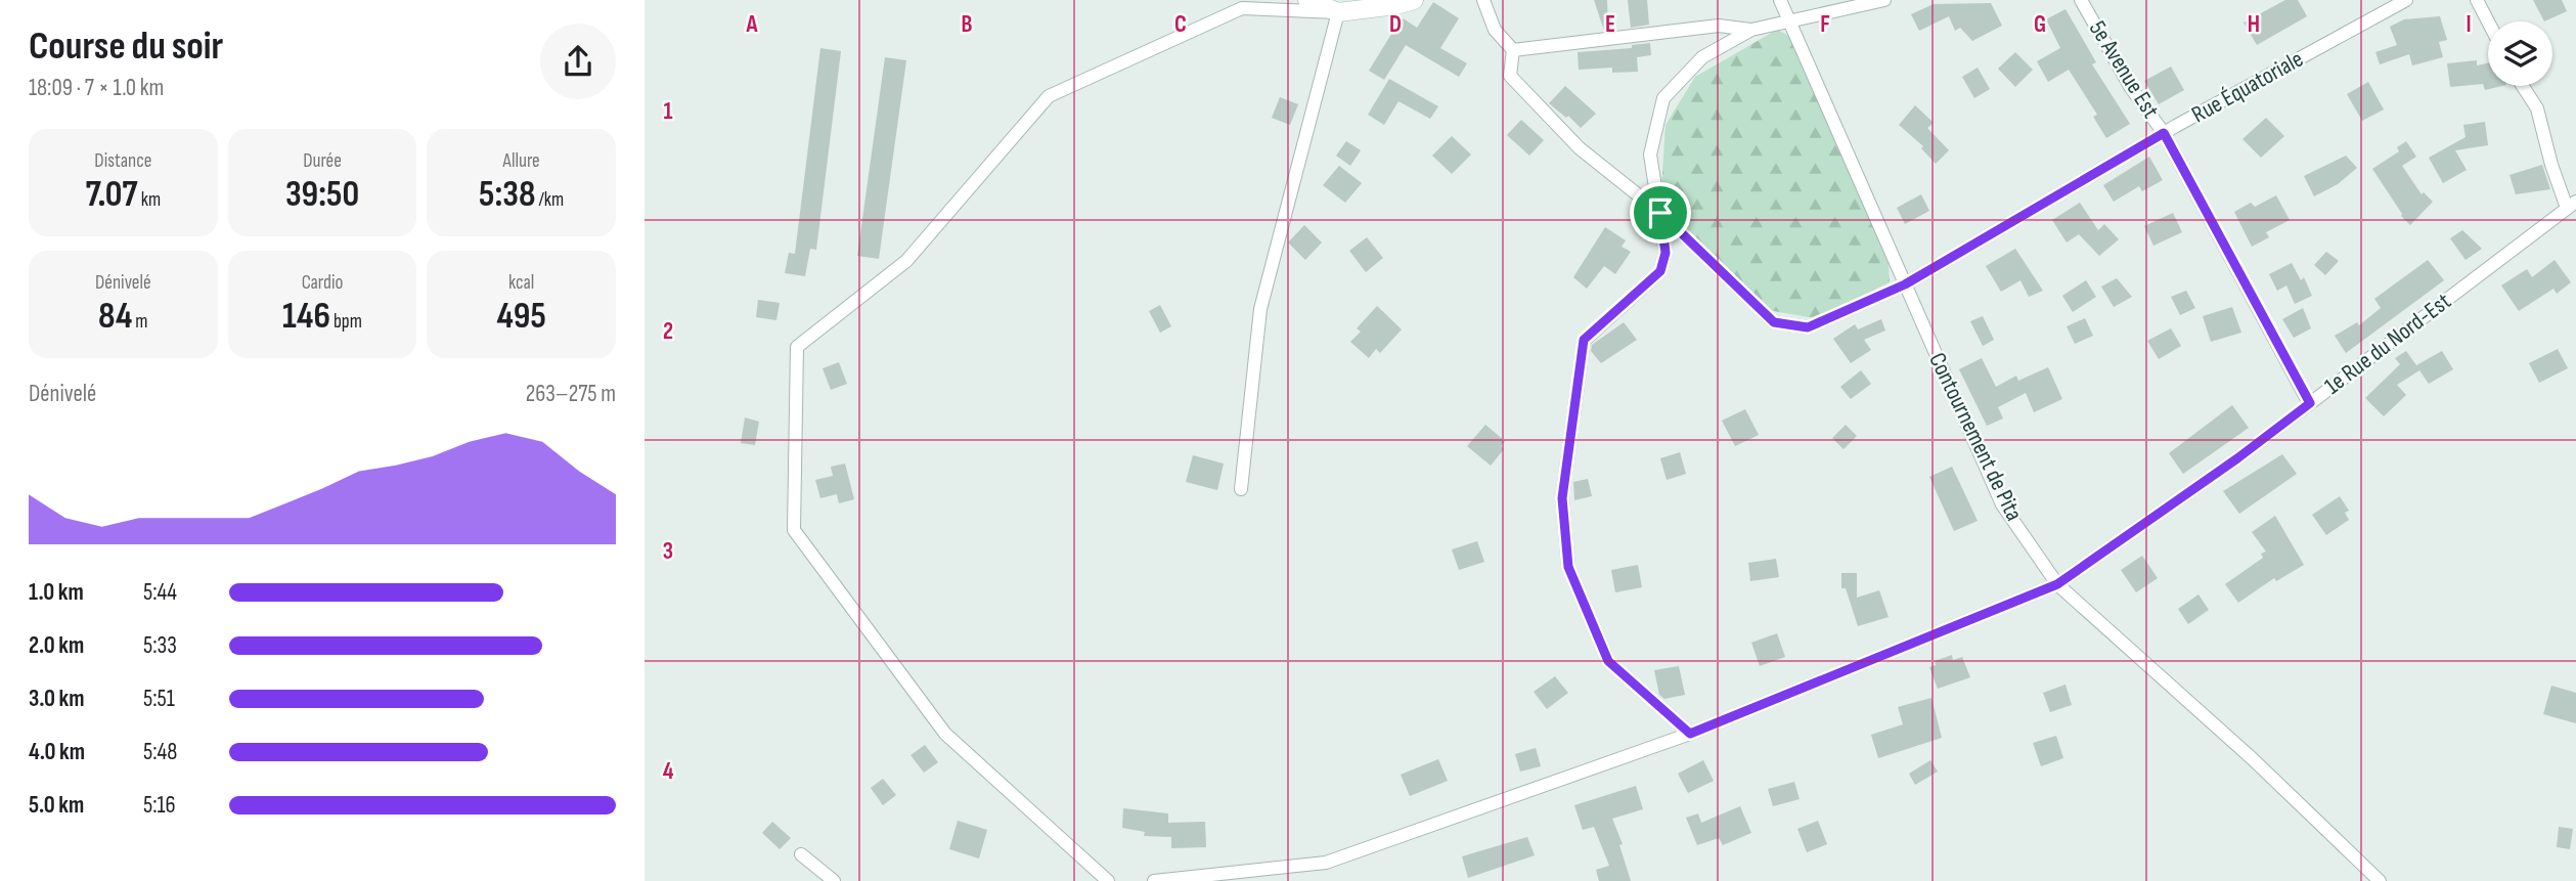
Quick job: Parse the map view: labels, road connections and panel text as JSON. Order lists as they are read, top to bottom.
{
  "streets": {
    "street": [
      "5e Avenue Est",
      "Rue Équatoriale",
      "1e Rue du Nord-Est",
      "Contournement de Pita"
    ]
  },
  "crossings": [
    ["5e Avenue Est", "Rue Équatoriale"],
    ["5e Avenue Est", "1e Rue du Nord-Est"],
    ["Rue Équatoriale", "Contournement de Pita"],
    ["1e Rue du Nord-Est", "Contournement de Pita"]
  ],
  "page": {
    "heading": ["Course du soir", "18:09 · 7 × 1.0 km"],
    "stats": [
      ["Distance", "7.07 km"],
      ["Durée", "39:50"],
      ["Allure", "5:38 /km"],
      ["Dénivelé", "84 m"],
      ["Cardio", "146 bpm"],
      ["kcal", "495"]
    ],
    "chart": ["Dénivelé", "263–275 m"],
    "list": [
      {
        "name": "1.0 km",
        "note": "5:44"
      },
      {
        "name": "2.0 km",
        "note": "5:33"
      },
      {
        "name": "3.0 km",
        "note": "5:51"
      },
      {
        "name": "4.0 km",
        "note": "5:48"
      },
      {
        "name": "5.0 km",
        "note": "5:16"
      }
    ]
  },
  "grid": {
    "columns": [
      "A",
      "B",
      "C",
      "D",
      "E",
      "F",
      "G",
      "H",
      "I"
    ],
    "rows": [
      "1",
      "2",
      "3",
      "4"
    ]
  }
}
